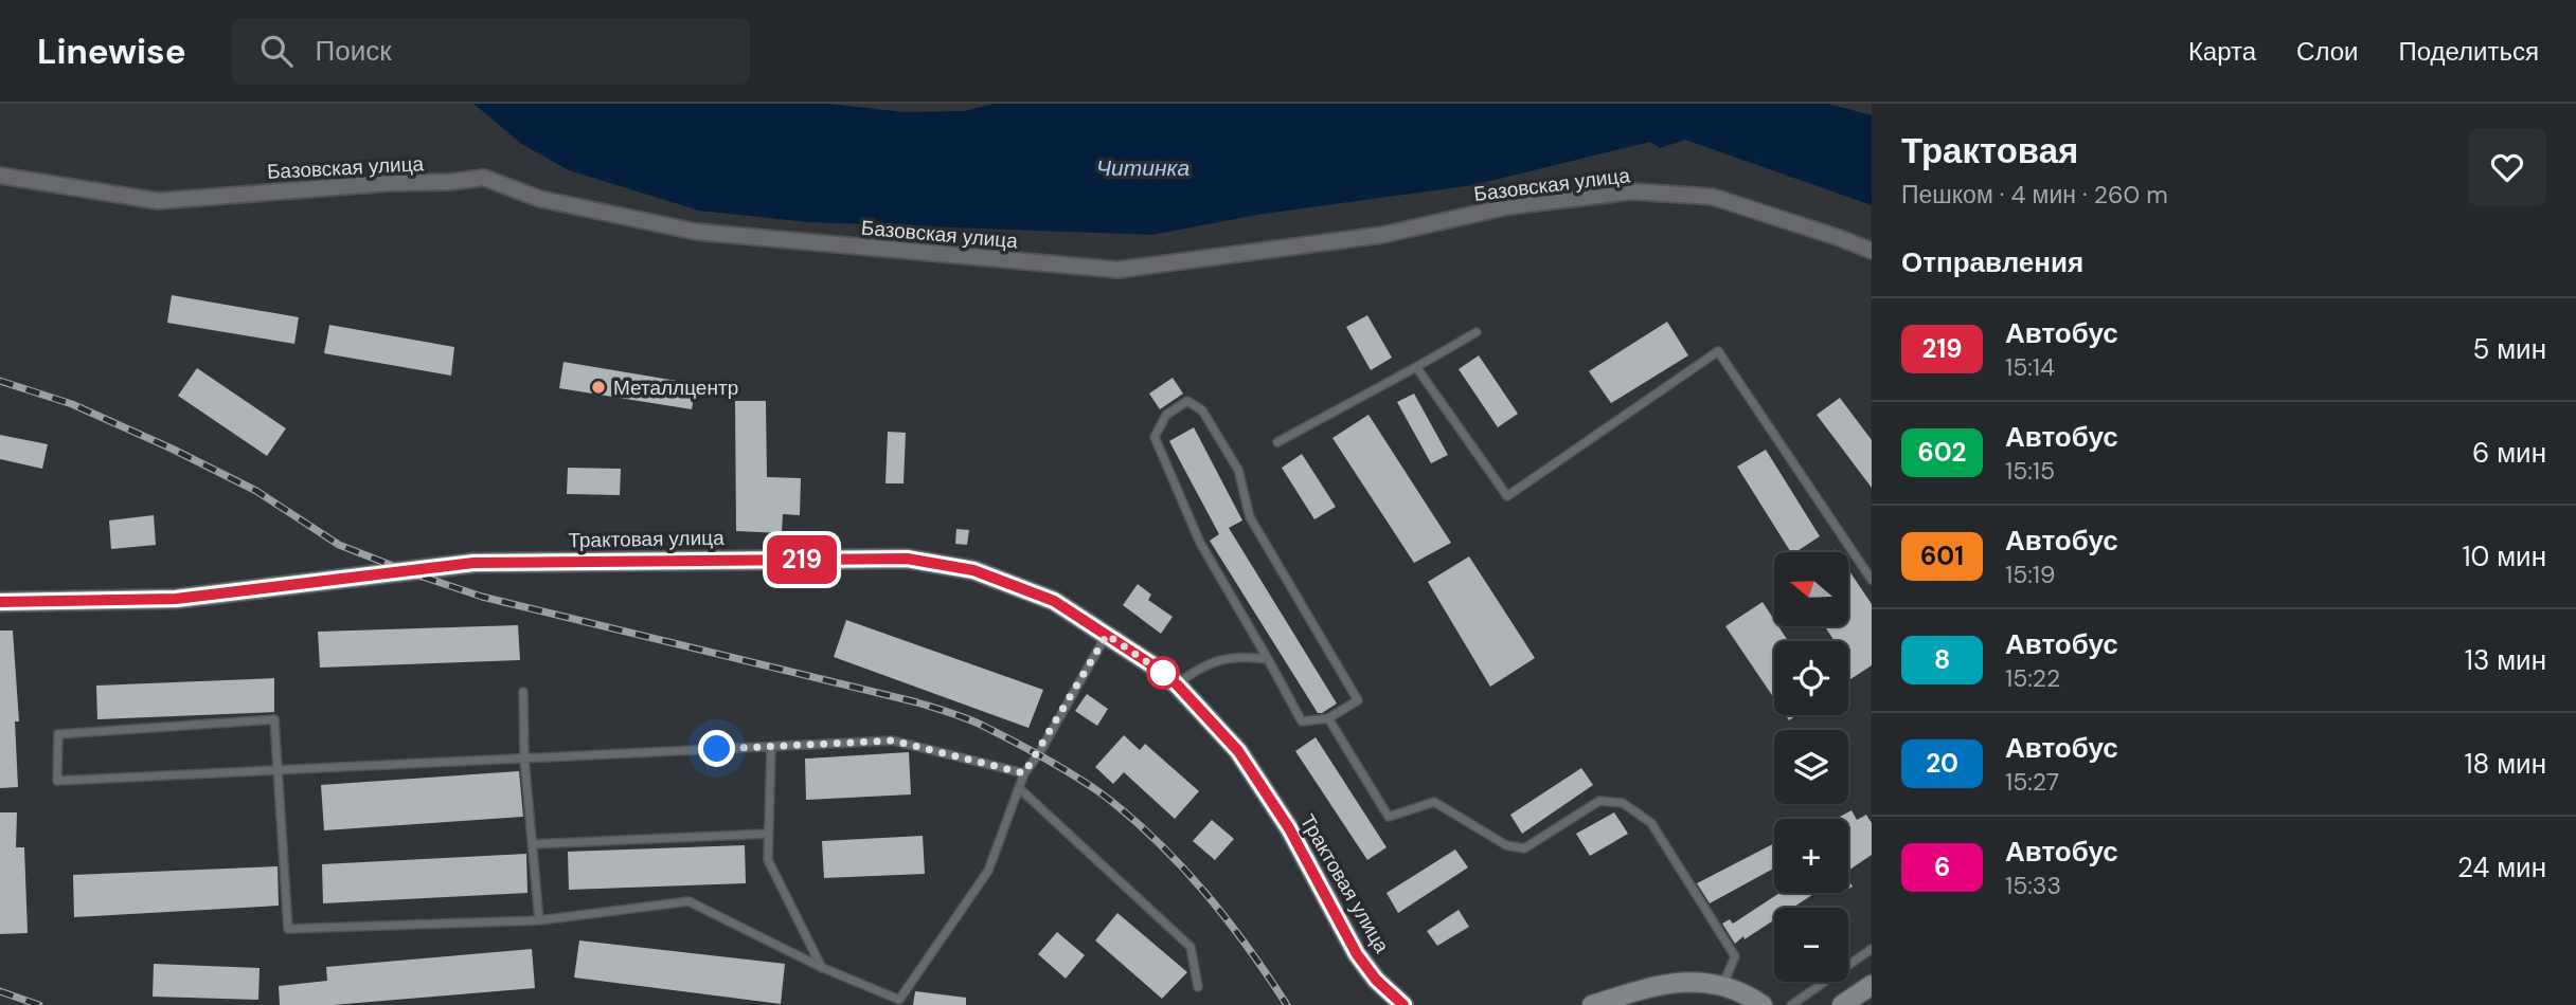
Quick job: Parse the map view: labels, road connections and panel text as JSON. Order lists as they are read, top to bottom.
{
  "streets": {
    "main road": ["Трактовая улица"],
    "street": ["Базовская улица"]
  },
  "water": ["Читинка"],
  "places": ["Металлцентр"],
  "lines": ["bus line 219"],
  "north": "left",
  "page": {
    "header": "Linewise",
    "search": "Поиск",
    "nav": ["Карта", "Слои", "Поделиться"],
    "on_map": "219",
    "heading": [
      ["Трактовая", "Пешком · 4 мин · 260 m"],
      "Отправления"
    ],
    "list": [
      {
        "mark": "219",
        "name": "Автобус",
        "note": "15:14",
        "value": "5 мин"
      },
      {
        "mark": "602",
        "name": "Автобус",
        "note": "15:15",
        "value": "6 мин"
      },
      {
        "mark": "601",
        "name": "Автобус",
        "note": "15:19",
        "value": "10 мин"
      },
      {
        "mark": "8",
        "name": "Автобус",
        "note": "15:22",
        "value": "13 мин"
      },
      {
        "mark": "20",
        "name": "Автобус",
        "note": "15:27",
        "value": "18 мин"
      },
      {
        "mark": "6",
        "name": "Автобус",
        "note": "15:33",
        "value": "24 мин"
      }
    ],
    "map_buttons": ["+", "−"]
  }
}
